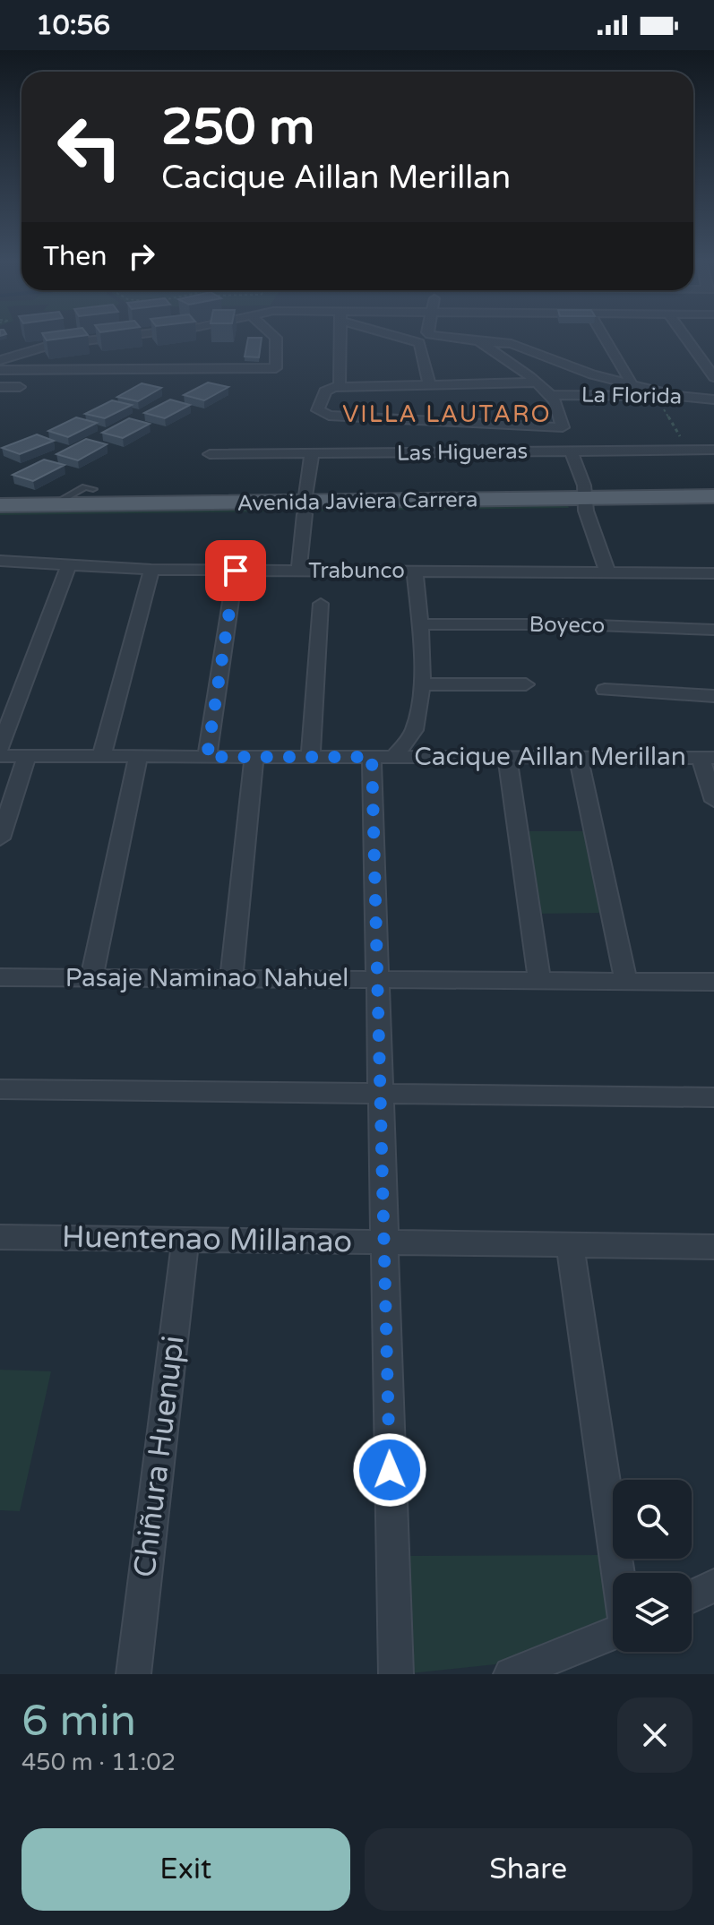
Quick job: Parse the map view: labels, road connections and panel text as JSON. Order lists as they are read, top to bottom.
{
  "streets": {
    "main road": ["Avenida Javiera Carrera"],
    "street": [
      "La Florida",
      "Las Higueras",
      "Trabunco",
      "Boyeco",
      "Cacique Aillan Merillan",
      "Pasaje Naminao Nahuel",
      "Huentenao Millanao",
      "Chiñura Huenupi"
    ]
  },
  "crossings": [
    ["Huentenao Millanao", "Chiñura Huenupi"]
  ],
  "districts": ["VILLA LAUTARO"],
  "page": {
    "status": "10:56",
    "turn": ["250 m", "Cacique Aillan Merillan"],
    "then": "Then",
    "heading": ["6 min", "450 m · 11:02"],
    "buttons": ["Exit", "Share"]
  }
}
